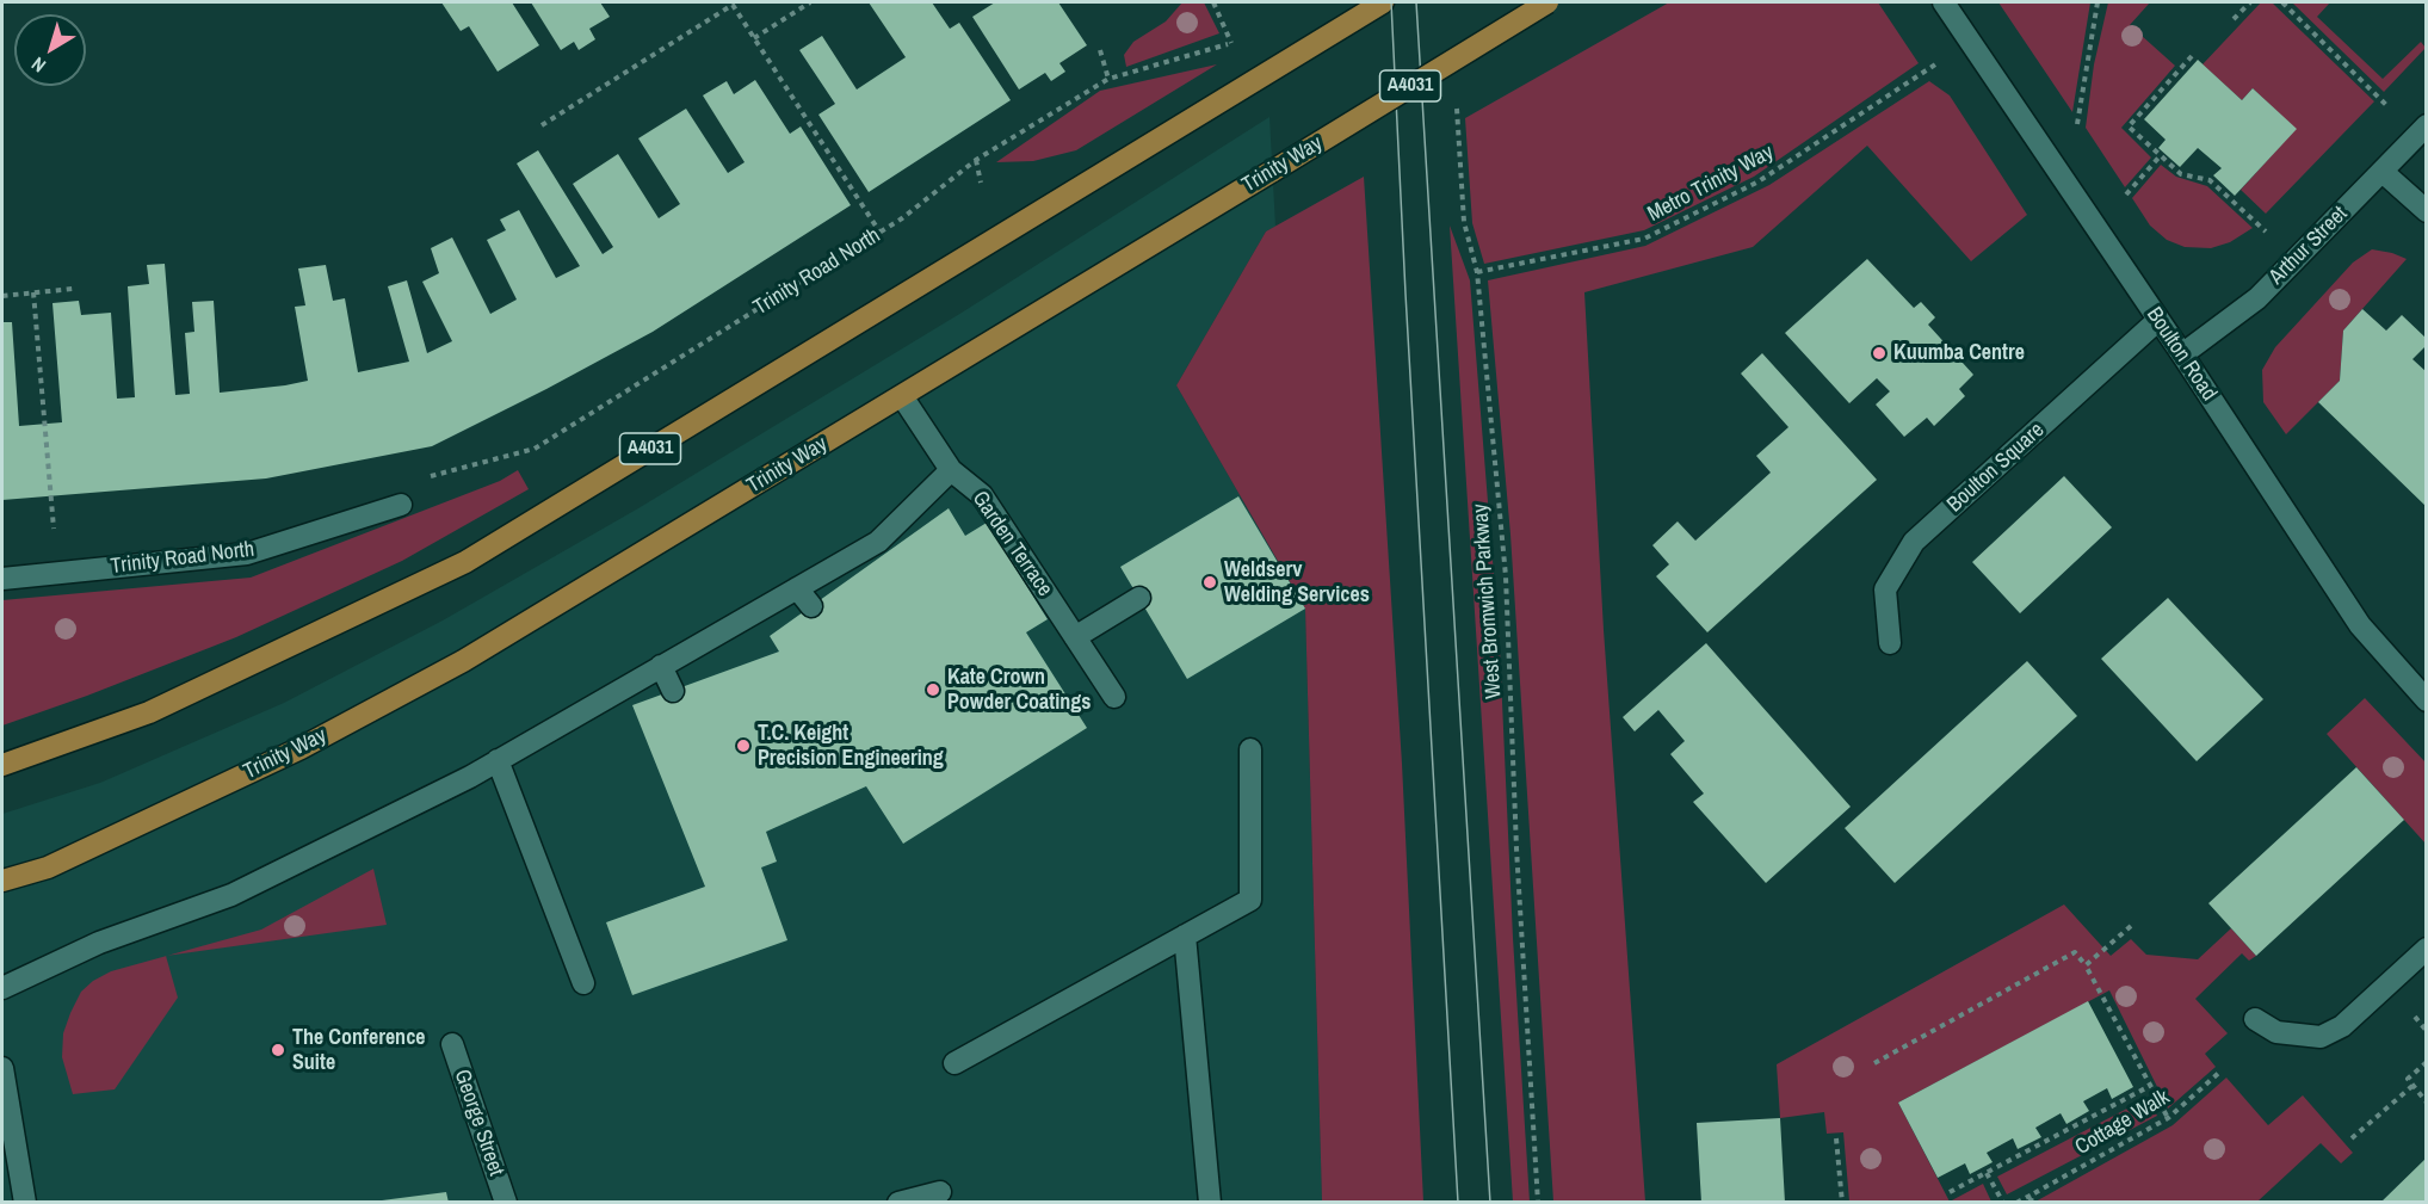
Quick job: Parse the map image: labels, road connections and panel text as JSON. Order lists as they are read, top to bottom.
{
  "streets": {
    "main road": ["A4031", "Trinity Way"],
    "street": [
      "Arthur Street",
      "Trinity Road North",
      "Boulton Road",
      "Boulton Square",
      "Garden Terrace",
      "George Street"
    ],
    "path": ["Metro Trinity Way", "West Bromwich Parkway", "Cottage Walk"]
  },
  "crossings": [
    ["Trinity Way", "Garden Terrace"],
    ["Metro Trinity Way", "West Bromwich Parkway"],
    ["Arthur Street", "Boulton Road"],
    ["Boulton Road", "Boulton Square"]
  ],
  "places": [
    "Kuumba Centre",
    "Weldserv Welding Services",
    "Kate Crown Powder Coatings",
    "T.C. Keight Precision Engineering",
    "The Conference Suite"
  ],
  "north": "bottom left"
}
